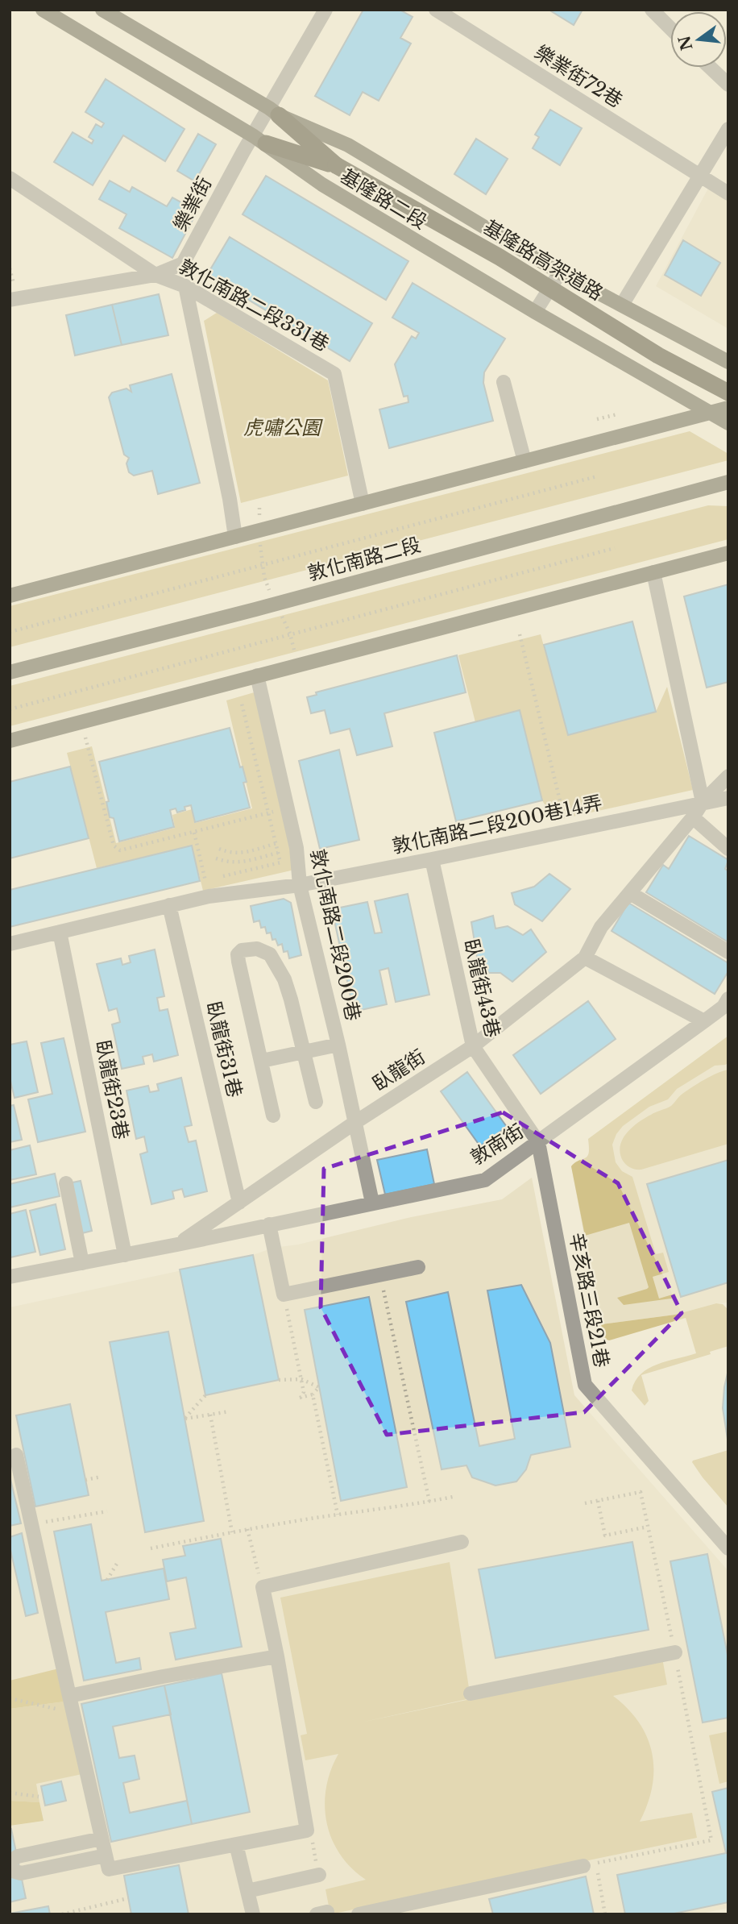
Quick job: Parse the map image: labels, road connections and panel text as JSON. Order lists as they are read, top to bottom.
{
  "streets": {
    "highway": ["基隆路高架道路"],
    "main road": ["基隆路二段", "敦化南路二段"],
    "street": [
      "樂業街72巷",
      "樂業街",
      "敦化南路二段331巷",
      "敦化南路二段200巷14弄",
      "敦化南路二段200巷",
      "臥龍街43巷",
      "臥龍街31巷",
      "臥龍街",
      "臥龍街23巷",
      "敦南街",
      "辛亥路三段21巷"
    ]
  },
  "crossings": [
    ["基隆路二段", "樂業街"],
    ["基隆路二段", "基隆路高架道路"],
    ["樂業街", "基隆路高架道路"],
    ["樂業街", "敦化南路二段331巷"],
    ["敦化南路二段200巷14弄", "敦化南路二段200巷"],
    ["敦化南路二段200巷14弄", "臥龍街43巷"],
    ["敦化南路二段200巷14弄", "臥龍街31巷"],
    ["敦化南路二段200巷14弄", "臥龍街"],
    ["敦化南路二段200巷14弄", "臥龍街23巷"],
    ["敦化南路二段200巷", "臥龍街"],
    ["敦化南路二段200巷", "敦南街"],
    ["臥龍街43巷", "臥龍街"],
    ["臥龍街43巷", "敦南街"],
    ["臥龍街43巷", "辛亥路三段21巷"],
    ["臥龍街31巷", "臥龍街"],
    ["臥龍街", "臥龍街23巷"],
    ["臥龍街", "敦南街"],
    ["敦南街", "辛亥路三段21巷"]
  ],
  "parks": ["虎嘯公園"],
  "north": "left"
}
